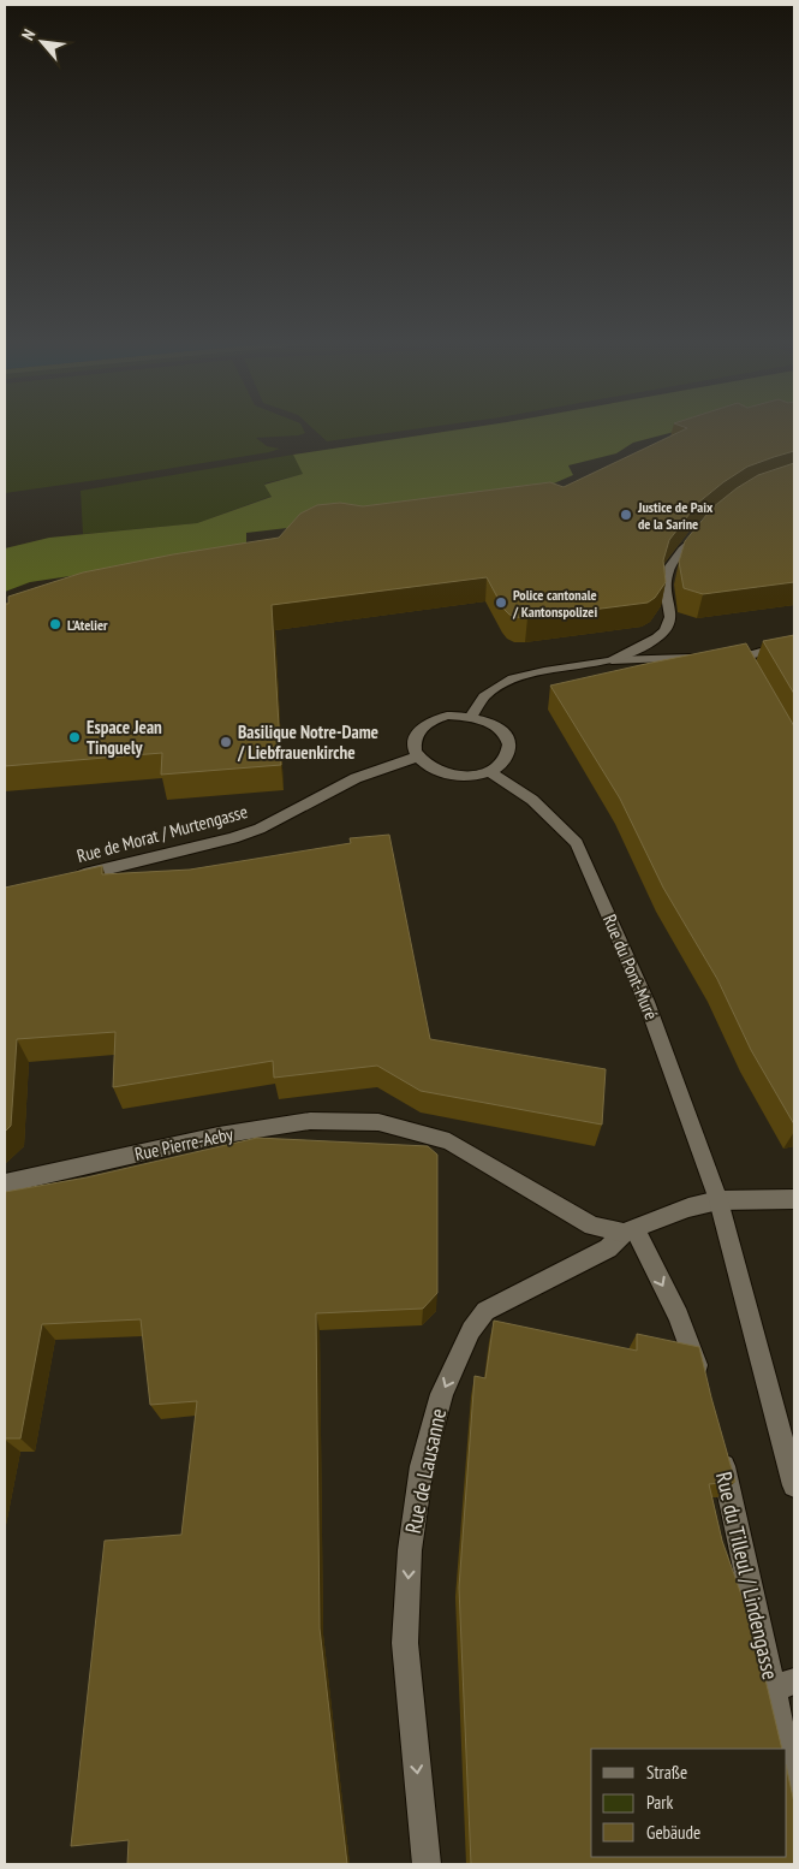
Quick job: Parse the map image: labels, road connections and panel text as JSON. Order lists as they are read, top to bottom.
{
  "streets": {
    "main road": ["Rue de Morat / Murtengasse"],
    "street": [
      "Rue du Pont-Muré",
      "Rue Pierre-Aeby",
      "Rue de Lausanne",
      "Rue du Tilleul / Lindengasse"
    ]
  },
  "crossings": [
    ["Rue du Pont-Muré", "Rue de Lausanne"],
    ["Rue Pierre-Aeby", "Rue de Lausanne"]
  ],
  "one_way": ["Rue de Lausanne"],
  "places": [
    "Justice de Paix de la Sarine",
    "Police cantonale / Kantonspolizei",
    "L'Atelier",
    "Espace Jean Tinguely",
    "Basilique Notre-Dame / Liebfrauenkirche"
  ],
  "legend": ["Straße", "Park", "Gebäude"],
  "north": "top left"
}
